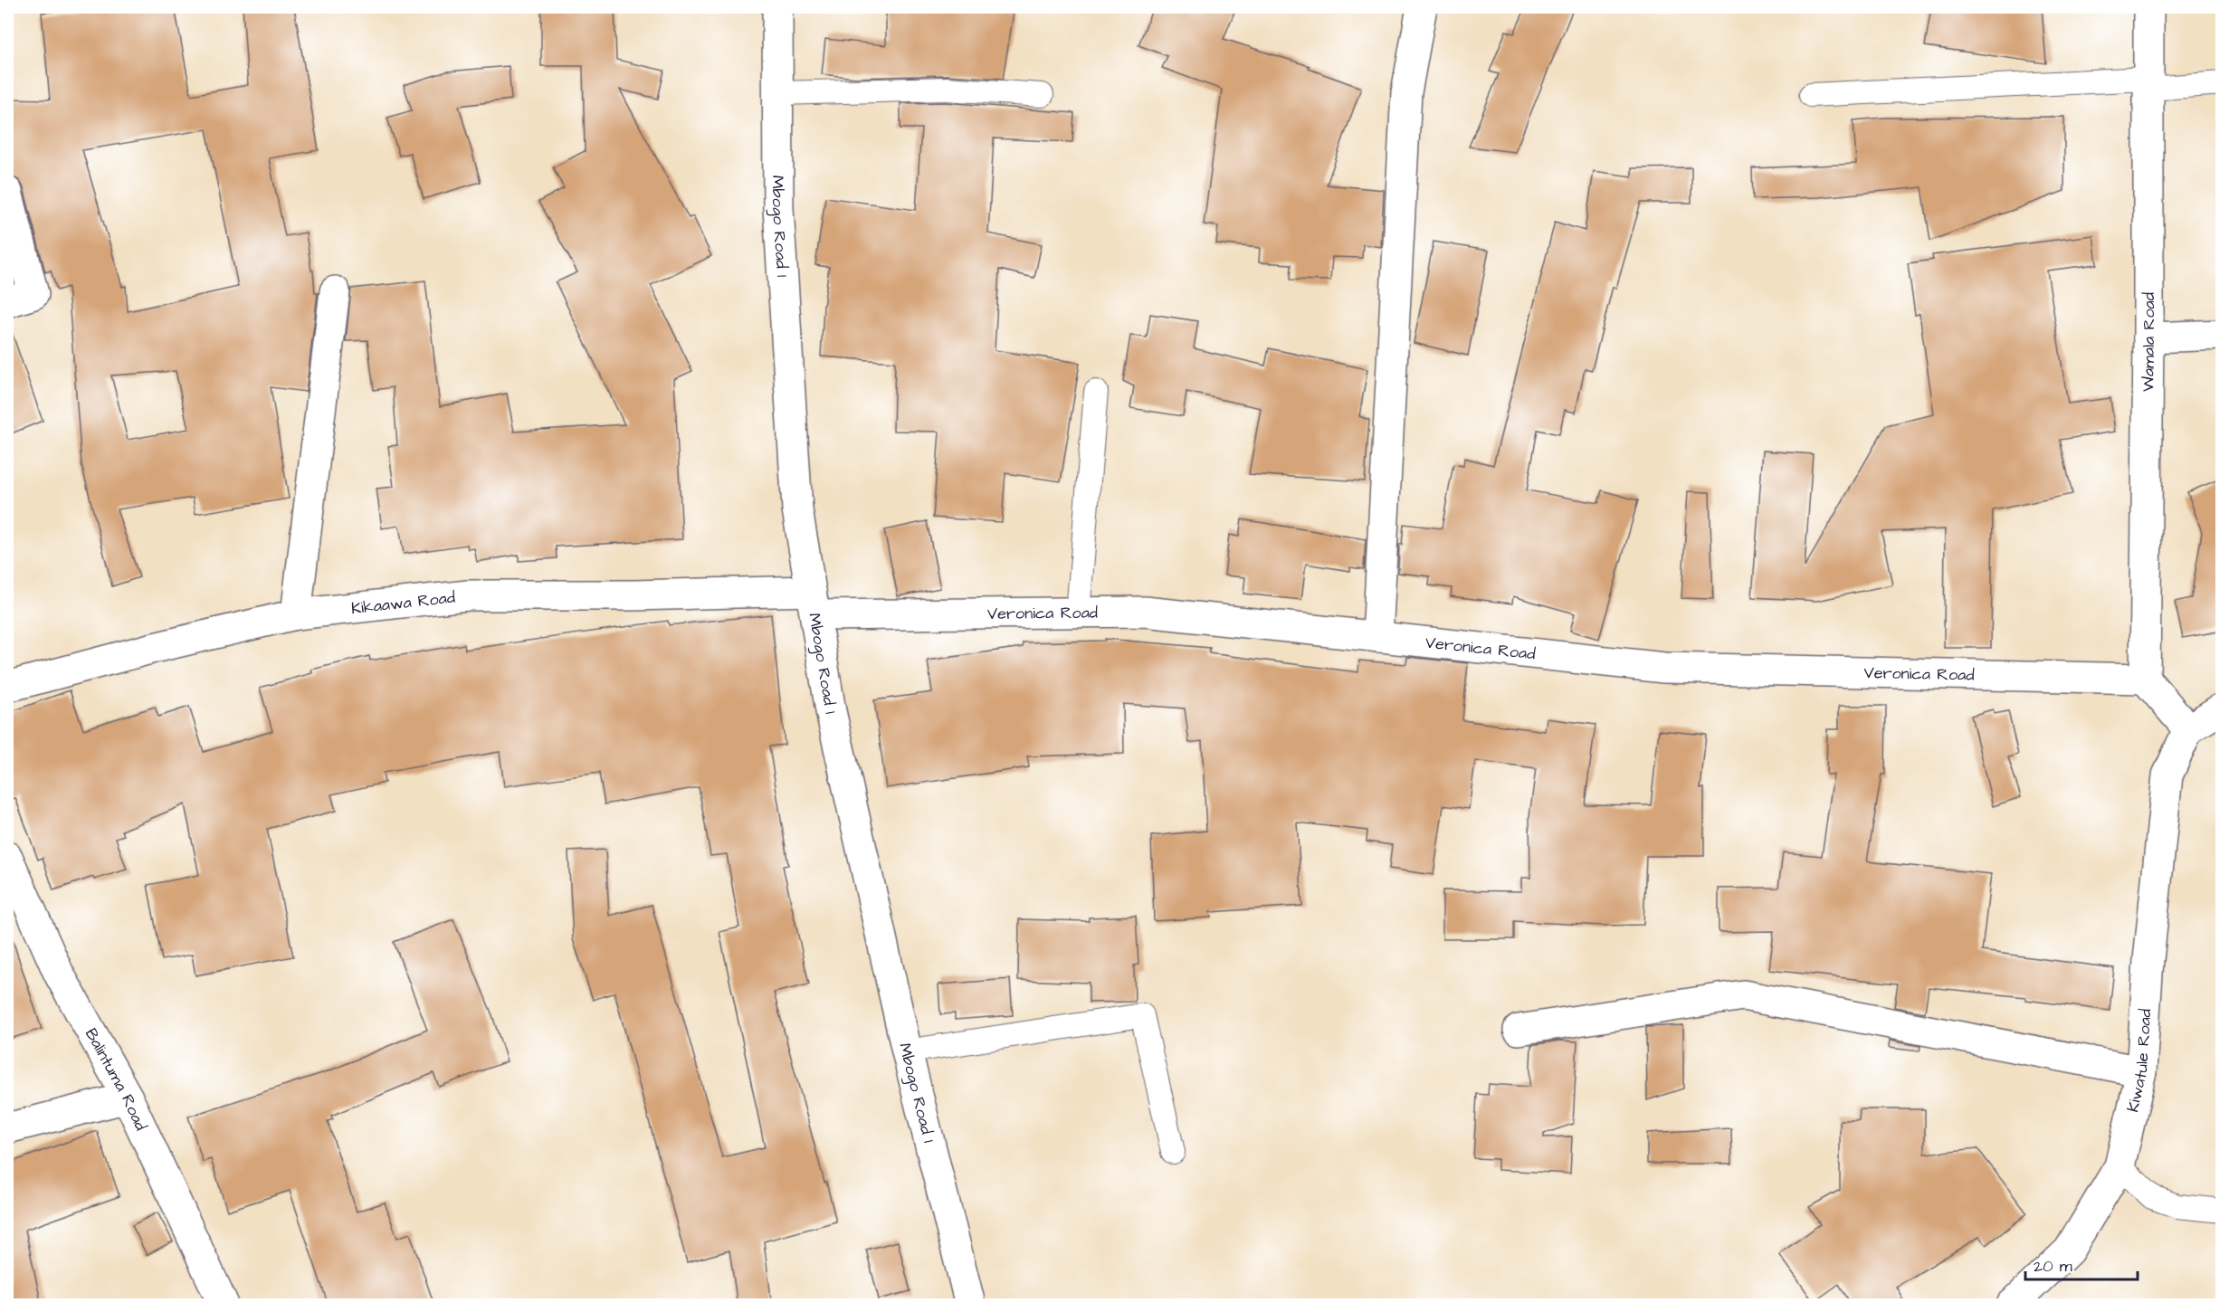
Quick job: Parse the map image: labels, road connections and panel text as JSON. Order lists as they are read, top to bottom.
{
  "streets": {
    "street": [
      "Mbogo Road 1",
      "Wamala Road",
      "Kikaawa Road",
      "Veronica Road",
      "Kiwatule Road",
      "Balintuma Road"
    ]
  },
  "crossings": [
    ["Mbogo Road 1", "Kikaawa Road"],
    ["Mbogo Road 1", "Veronica Road"],
    ["Wamala Road", "Veronica Road"],
    ["Kikaawa Road", "Veronica Road"]
  ],
  "scale_bar": "20 m"
}
